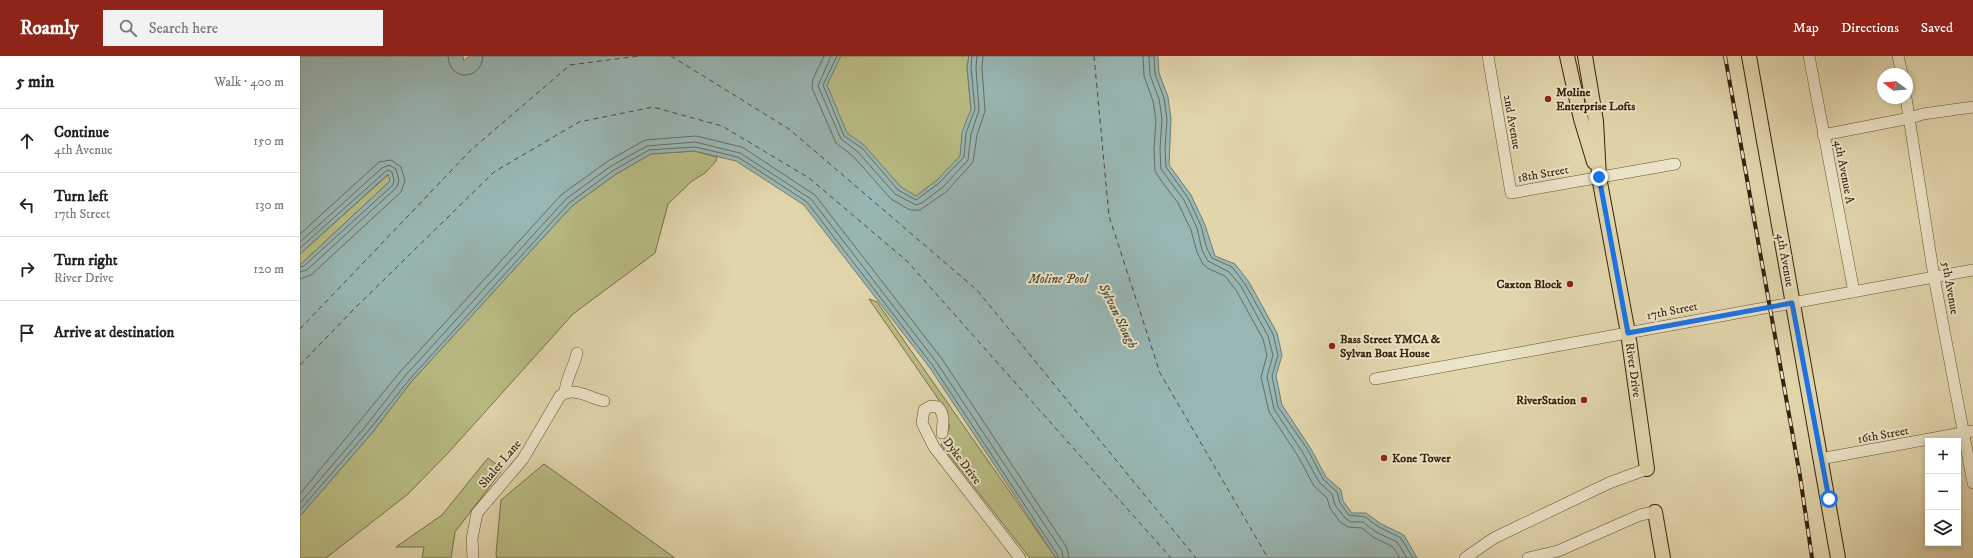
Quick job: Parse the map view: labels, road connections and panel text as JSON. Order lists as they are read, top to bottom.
{
  "streets": {
    "main road": ["4th Avenue", "River Drive"],
    "street": [
      "2nd Avenue",
      "4th Avenue A",
      "18th Street",
      "5th Avenue",
      "17th Street",
      "16th Street",
      "Dyke Drive",
      "Shaler Lane"
    ]
  },
  "crossings": [
    ["2nd Avenue", "18th Street"],
    ["4th Avenue A", "17th Street"],
    ["18th Street", "River Drive"],
    ["4th Avenue", "17th Street"],
    ["4th Avenue", "16th Street"],
    ["5th Avenue", "17th Street"],
    ["5th Avenue", "16th Street"],
    ["17th Street", "River Drive"]
  ],
  "water": ["Moline Pool", "Sylvan Slough"],
  "places": [
    "Moline Enterprise Lofts",
    "Caxton Block",
    "Bass Street YMCA & Sylvan Boat House",
    "RiverStation",
    "Kone Tower"
  ],
  "north": "left",
  "page": {
    "header": "Roamly",
    "search": "Search here",
    "nav": ["Map", "Directions", "Saved"],
    "heading": ["5 min", "Walk · 400 m"],
    "list": [
      ["Continue", "4th Avenue", "150 m"],
      ["Turn left", "17th Street", "130 m"],
      ["Turn right", "River Drive", "120 m"],
      "Arrive at destination"
    ],
    "map_buttons": ["+", "−"]
  }
}
